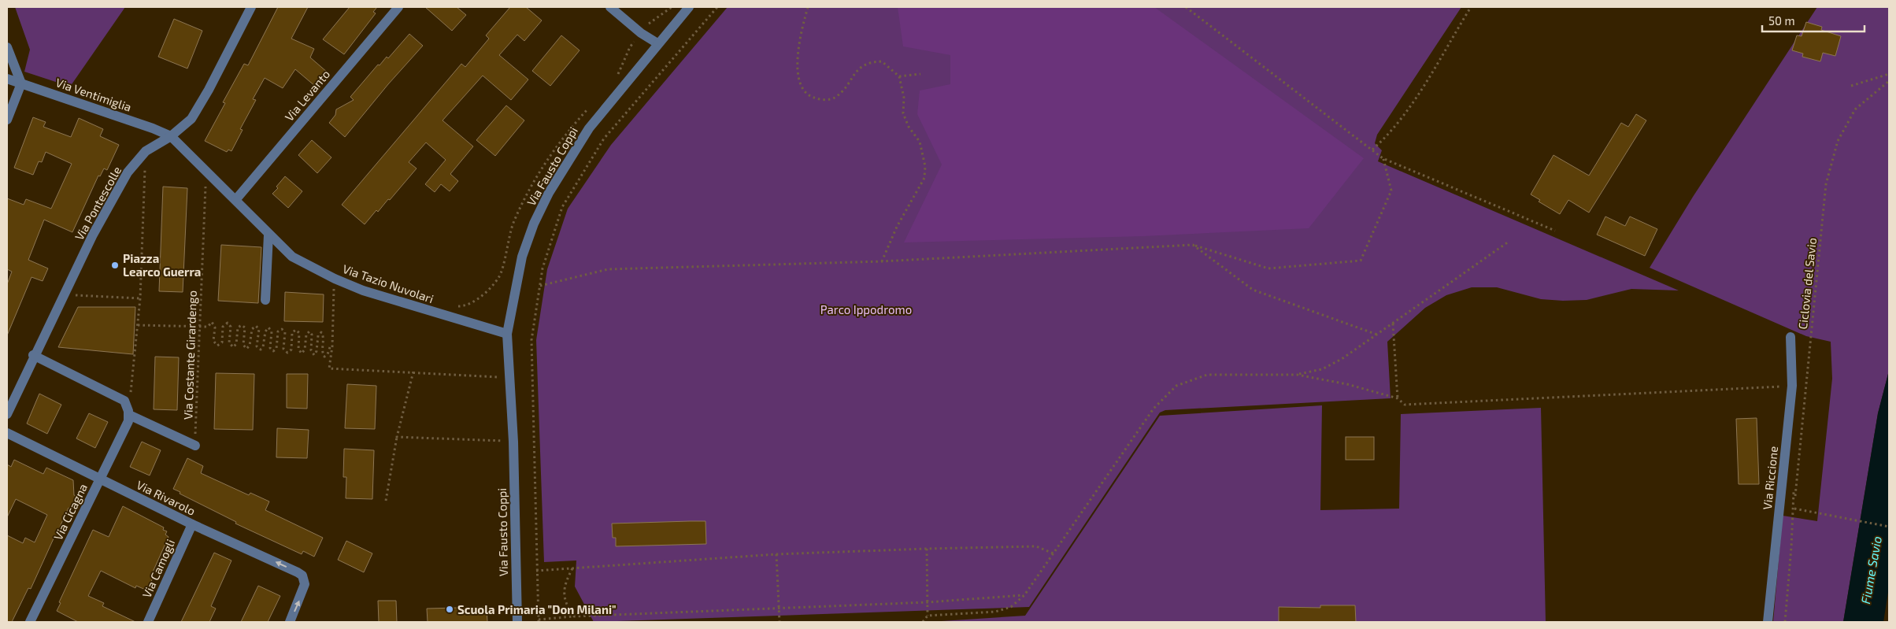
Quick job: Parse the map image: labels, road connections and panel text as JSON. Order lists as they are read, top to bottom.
{
  "streets": {
    "street": [
      "Via Ventimiglia",
      "Via Levanto",
      "Via Fausto Coppi",
      "Via Pontescolle",
      "Via Tazio Nuvolari",
      "Via Riccione",
      "Via Rivarolo",
      "Via Cicagna",
      "Via Camogli"
    ],
    "path": ["Ciclovia del Savio", "Via Costante Girardengo"]
  },
  "crossings": [
    ["Via Ventimiglia", "Via Pontescolle"],
    ["Via Ventimiglia", "Via Tazio Nuvolari"],
    ["Via Levanto", "Via Tazio Nuvolari"],
    ["Via Fausto Coppi", "Via Tazio Nuvolari"],
    ["Via Pontescolle", "Via Tazio Nuvolari"],
    ["Via Tazio Nuvolari", "Via Costante Girardengo"],
    ["Via Rivarolo", "Via Cicagna"],
    ["Via Rivarolo", "Via Camogli"]
  ],
  "one_way": ["Via Rivarolo"],
  "water": ["Fiume Savio"],
  "parks": ["Parco Ippodromo"],
  "places": ["Piazza Learco Guerra", "Scuola Primaria \"Don Milani\""],
  "scale_bar": "50 m"
}
